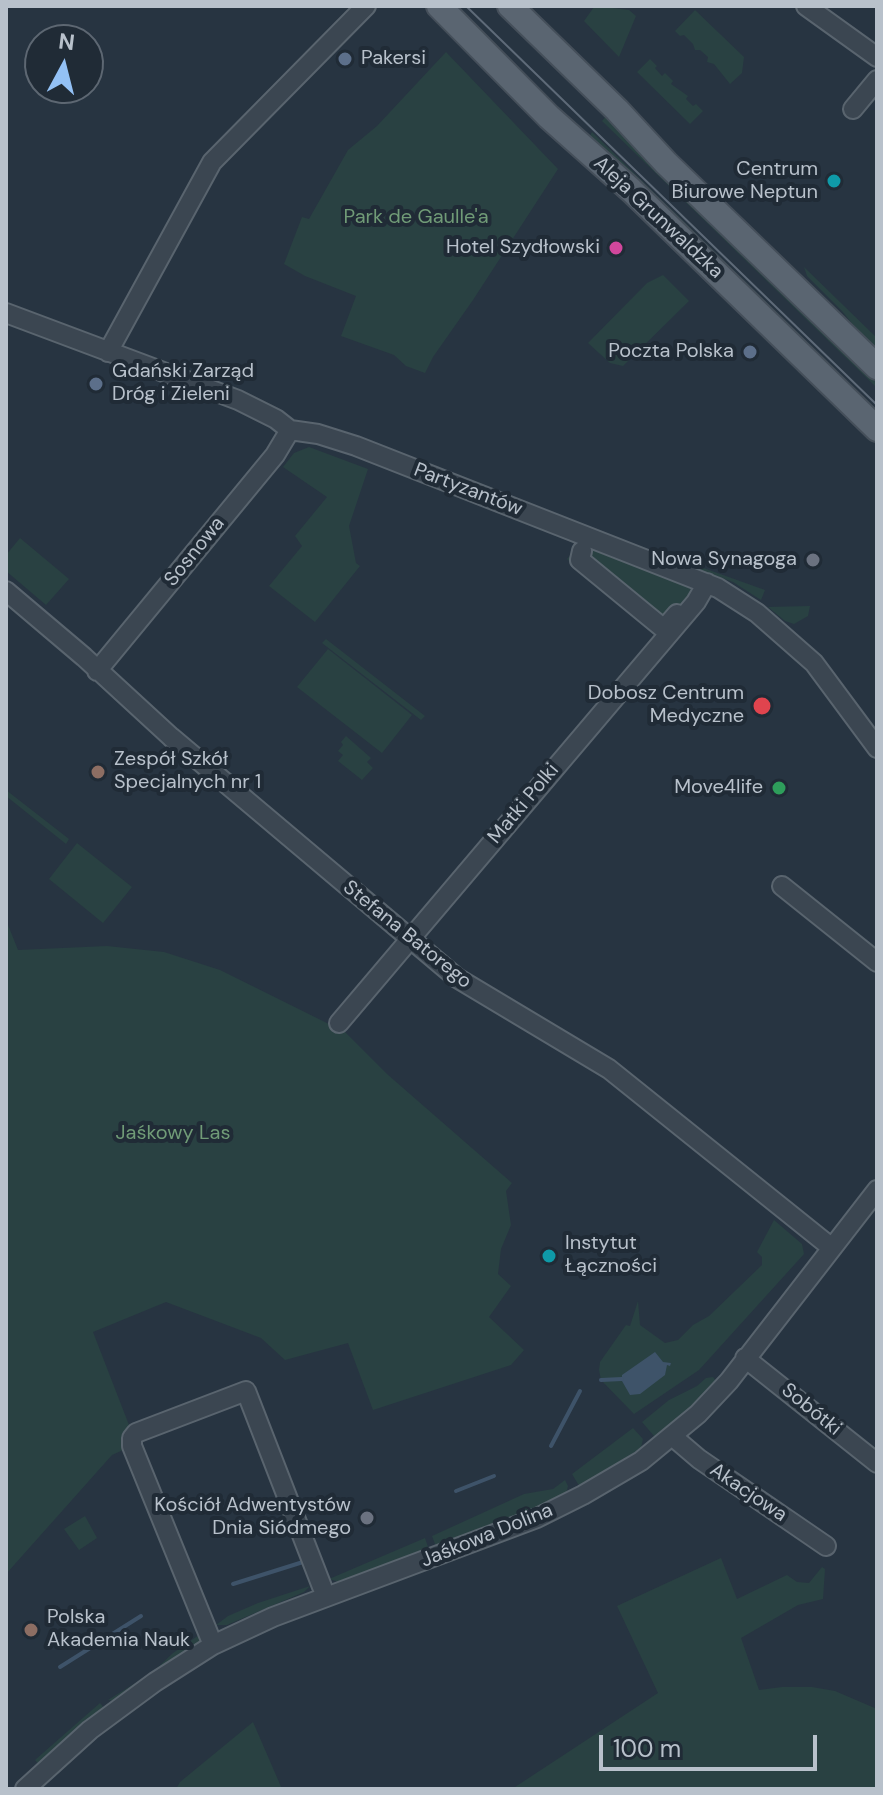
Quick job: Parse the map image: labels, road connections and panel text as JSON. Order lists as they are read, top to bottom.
{
  "streets": {
    "main road": ["Aleja Grunwaldzka"],
    "street": [
      "Partyzantów",
      "Sosnowa",
      "Matki Polki",
      "Stefana Batorego",
      "Sobótki",
      "Akacjowa",
      "Jaśkowa Dolina"
    ]
  },
  "crossings": [
    ["Partyzantów", "Sosnowa"],
    ["Partyzantów", "Matki Polki"],
    ["Sosnowa", "Stefana Batorego"],
    ["Matki Polki", "Stefana Batorego"],
    ["Stefana Batorego", "Jaśkowa Dolina"],
    ["Sobótki", "Jaśkowa Dolina"],
    ["Akacjowa", "Jaśkowa Dolina"]
  ],
  "parks": ["Park de Gaulle'a", "Jaśkowy Las"],
  "places": [
    "Pakersi",
    "Centrum Biurowe Neptun",
    "Hotel Szydłowski",
    "Poczta Polska",
    "Gdański Zarząd Dróg i Zieleni",
    "Nowa Synagoga",
    "Dobosz Centrum Medyczne",
    "Zespół Szkół Specjalnych nr 1",
    "Move4life",
    "Instytut Łączności",
    "Kościół Adwentystów Dnia Siódmego",
    "Polska Akademia Nauk"
  ],
  "scale_bar": "100 m",
  "north": "top"
}
